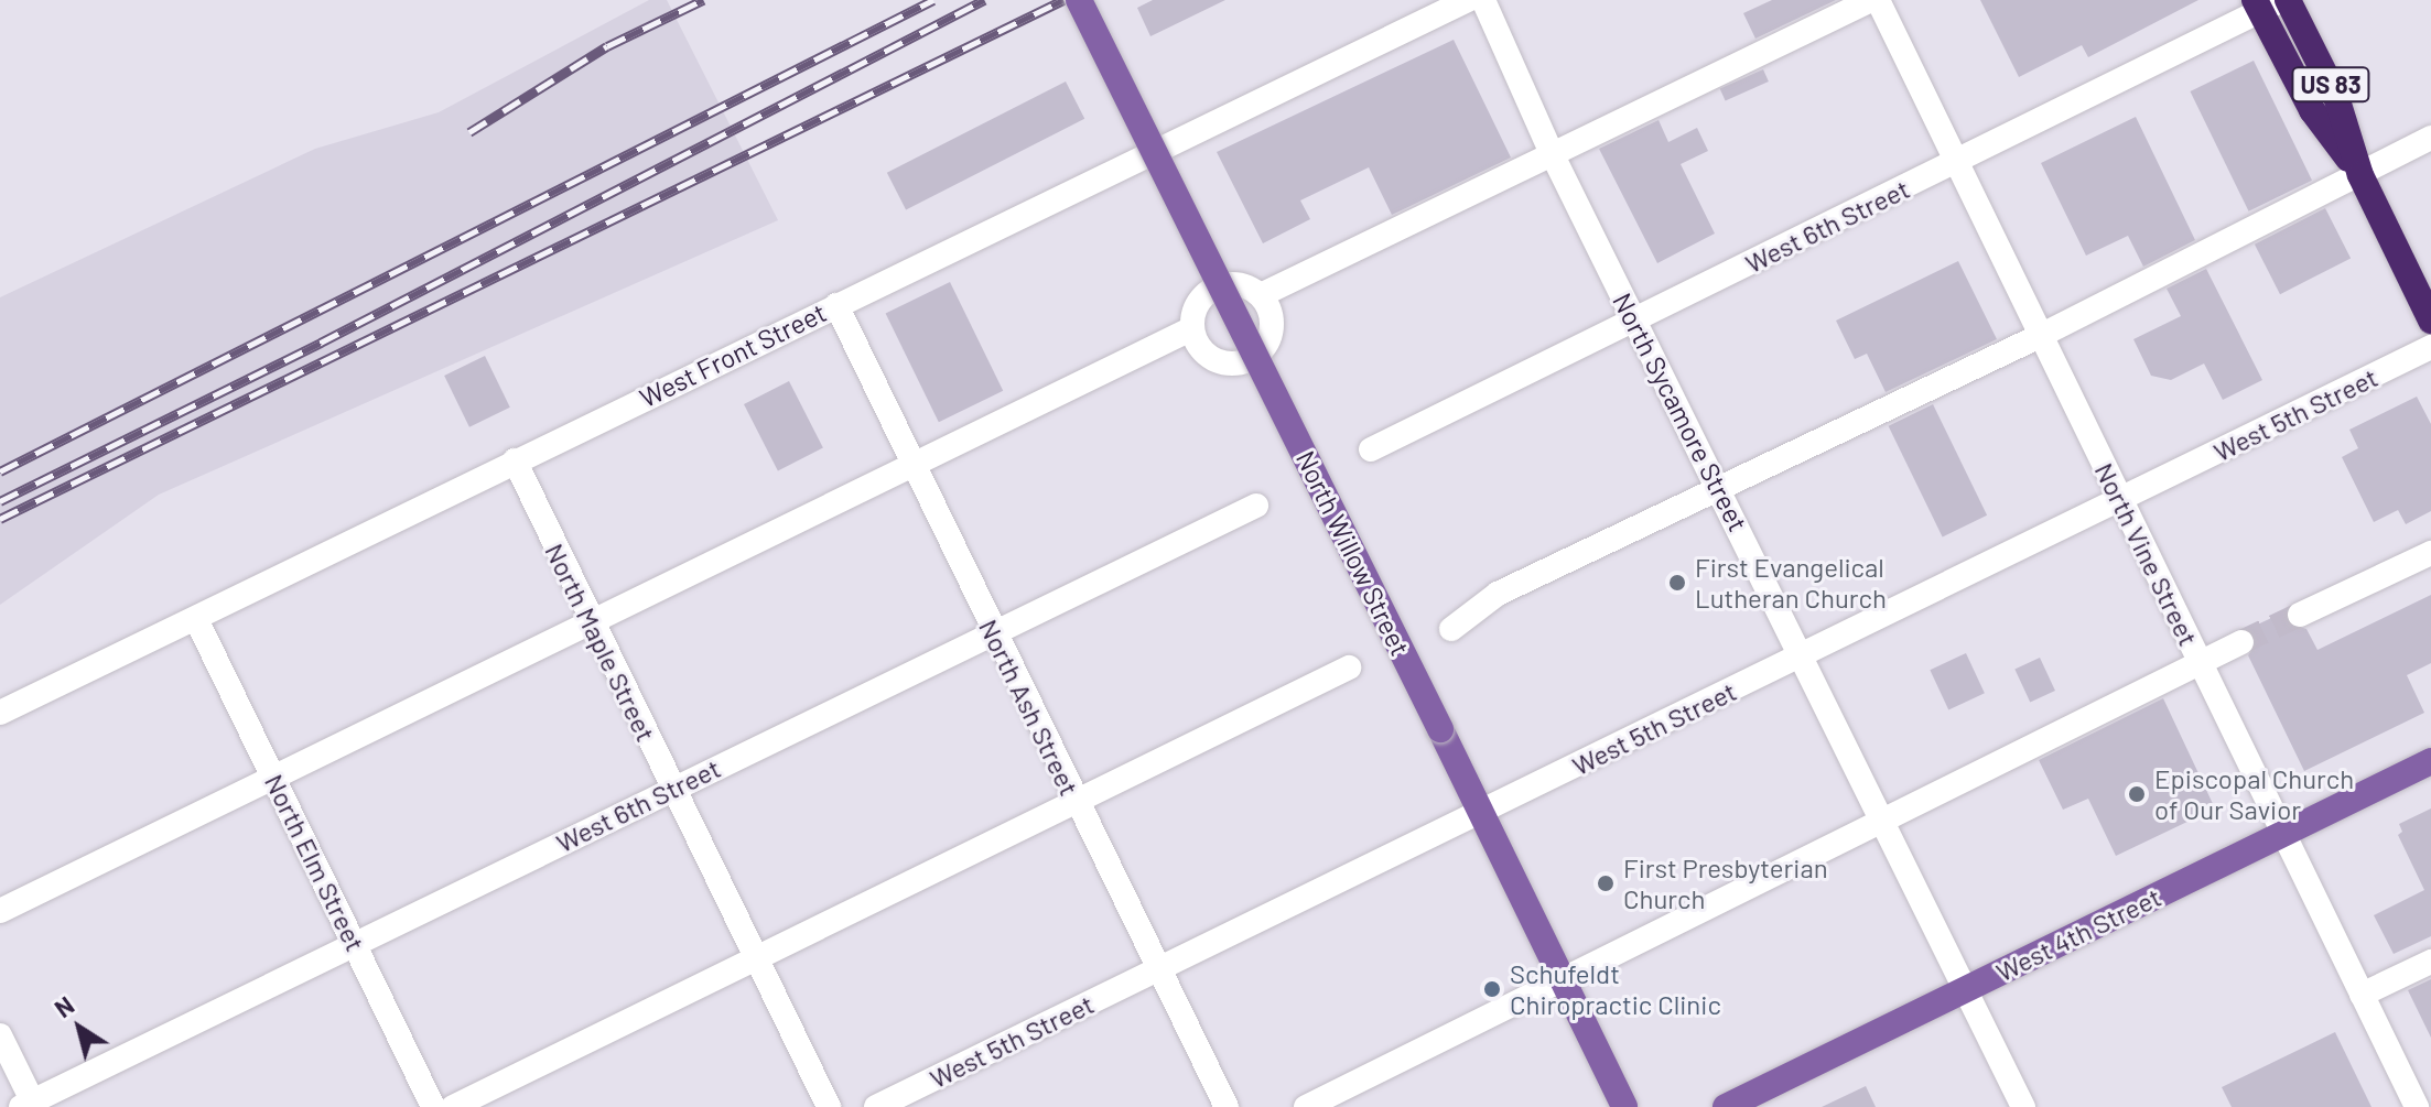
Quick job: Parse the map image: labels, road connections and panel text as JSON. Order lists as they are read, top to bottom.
{
  "streets": {
    "highway": ["US 83"],
    "main road": ["North Willow Street", "West 4th Street"],
    "street": [
      "West 6th Street",
      "West Front Street",
      "North Sycamore Street",
      "West 5th Street",
      "North Vine Street",
      "North Maple Street",
      "North Ash Street",
      "North Elm Street"
    ]
  },
  "crossings": [
    ["US 83", "West 6th Street"],
    ["West 6th Street", "North Sycamore Street"],
    ["West 6th Street", "North Vine Street"],
    ["West 6th Street", "North Maple Street"],
    ["West 6th Street", "North Ash Street"],
    ["West 6th Street", "North Elm Street"],
    ["West Front Street", "North Maple Street"],
    ["West Front Street", "North Ash Street"],
    ["West Front Street", "North Elm Street"],
    ["North Sycamore Street", "West 5th Street"],
    ["North Sycamore Street", "West 4th Street"],
    ["West 5th Street", "North Willow Street"],
    ["West 5th Street", "North Vine Street"],
    ["West 5th Street", "North Ash Street"],
    ["North Vine Street", "West 4th Street"]
  ],
  "places": [
    "First Evangelical Lutheran Church",
    "Episcopal Church of Our Savior",
    "First Presbyterian Church",
    "Schufeldt Chiropractic Clinic"
  ],
  "north": "top left"
}
